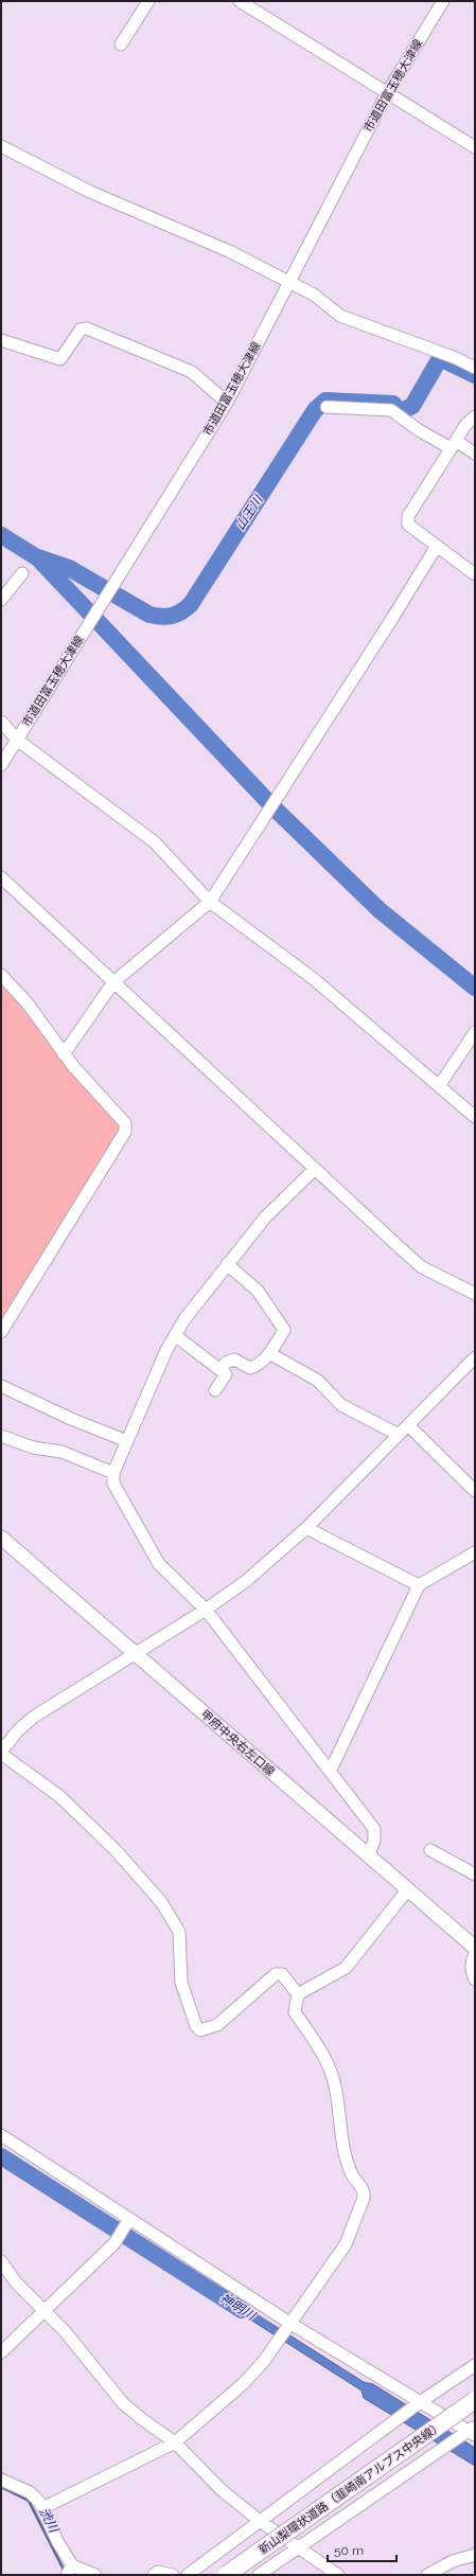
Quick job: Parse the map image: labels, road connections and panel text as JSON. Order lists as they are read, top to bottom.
{
  "streets": {
    "highway": ["新山梨環状道路（韮崎南アルプス中央線）"],
    "main road": ["甲府中央右左口線"],
    "street": ["市道田富玉穂大津線"]
  },
  "water": ["山王川", "神明川", "渋川"],
  "scale_bar": "50 m"
}
